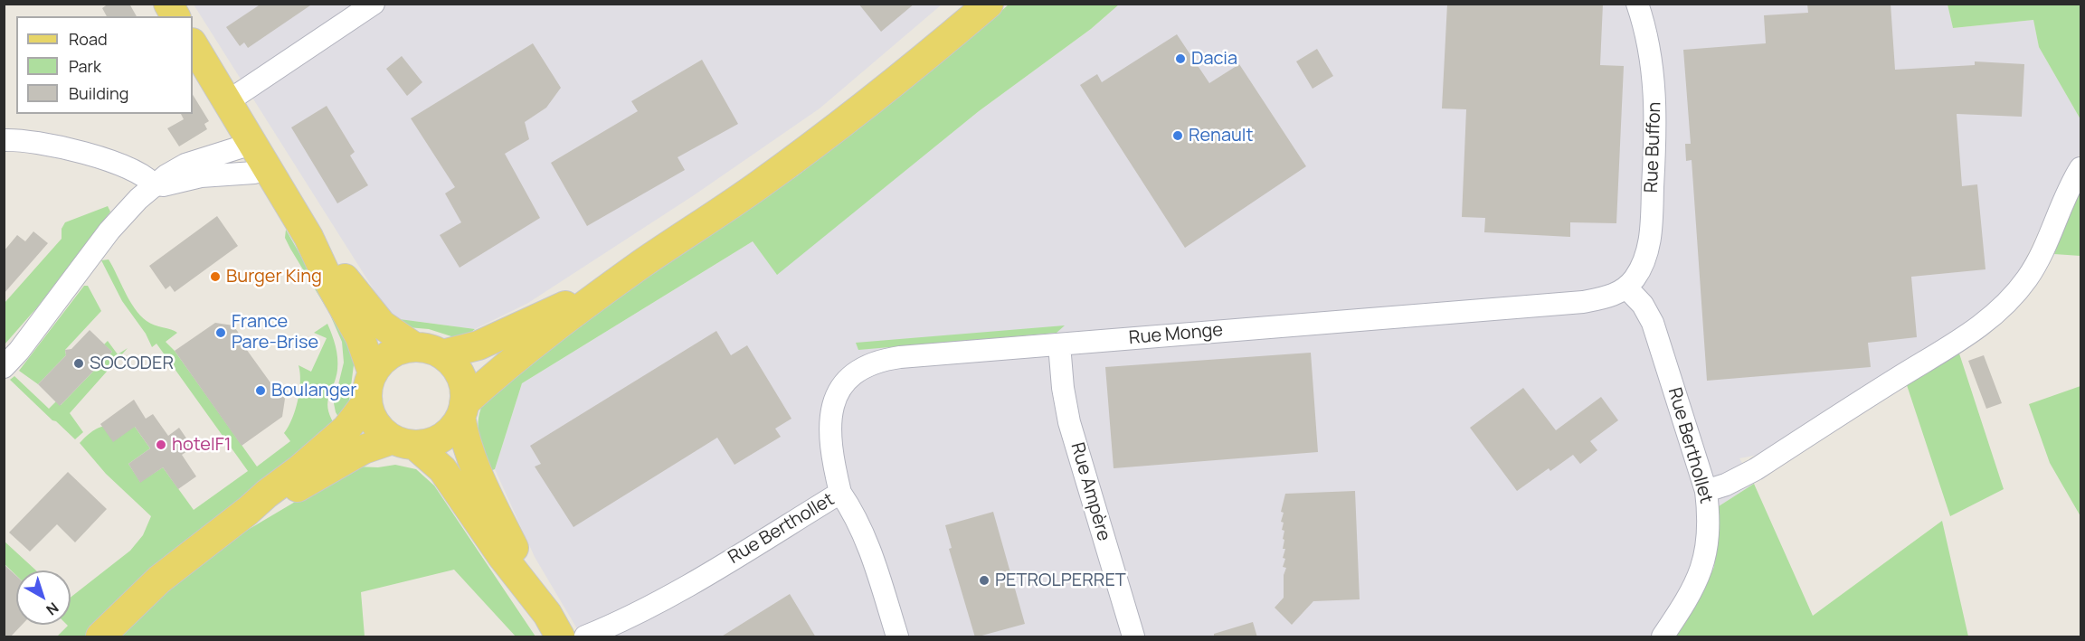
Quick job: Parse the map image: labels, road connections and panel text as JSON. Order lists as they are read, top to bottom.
{
  "streets": {
    "street": [
      "Rue Buffon",
      "Rue Monge",
      "Rue Berthollet",
      "Rue Ampère"
    ]
  },
  "crossings": [
    ["Rue Buffon", "Rue Monge"],
    ["Rue Buffon", "Rue Berthollet"],
    ["Rue Monge", "Rue Berthollet"],
    ["Rue Monge", "Rue Ampère"]
  ],
  "places": [
    "Dacia",
    "Renault",
    "Burger King",
    "France Pare-Brise",
    "SOCODER",
    "Boulanger",
    "hotelF1",
    "PETROLPERRET"
  ],
  "legend": ["Road", "Park", "Building"],
  "north": "bottom right"
}
